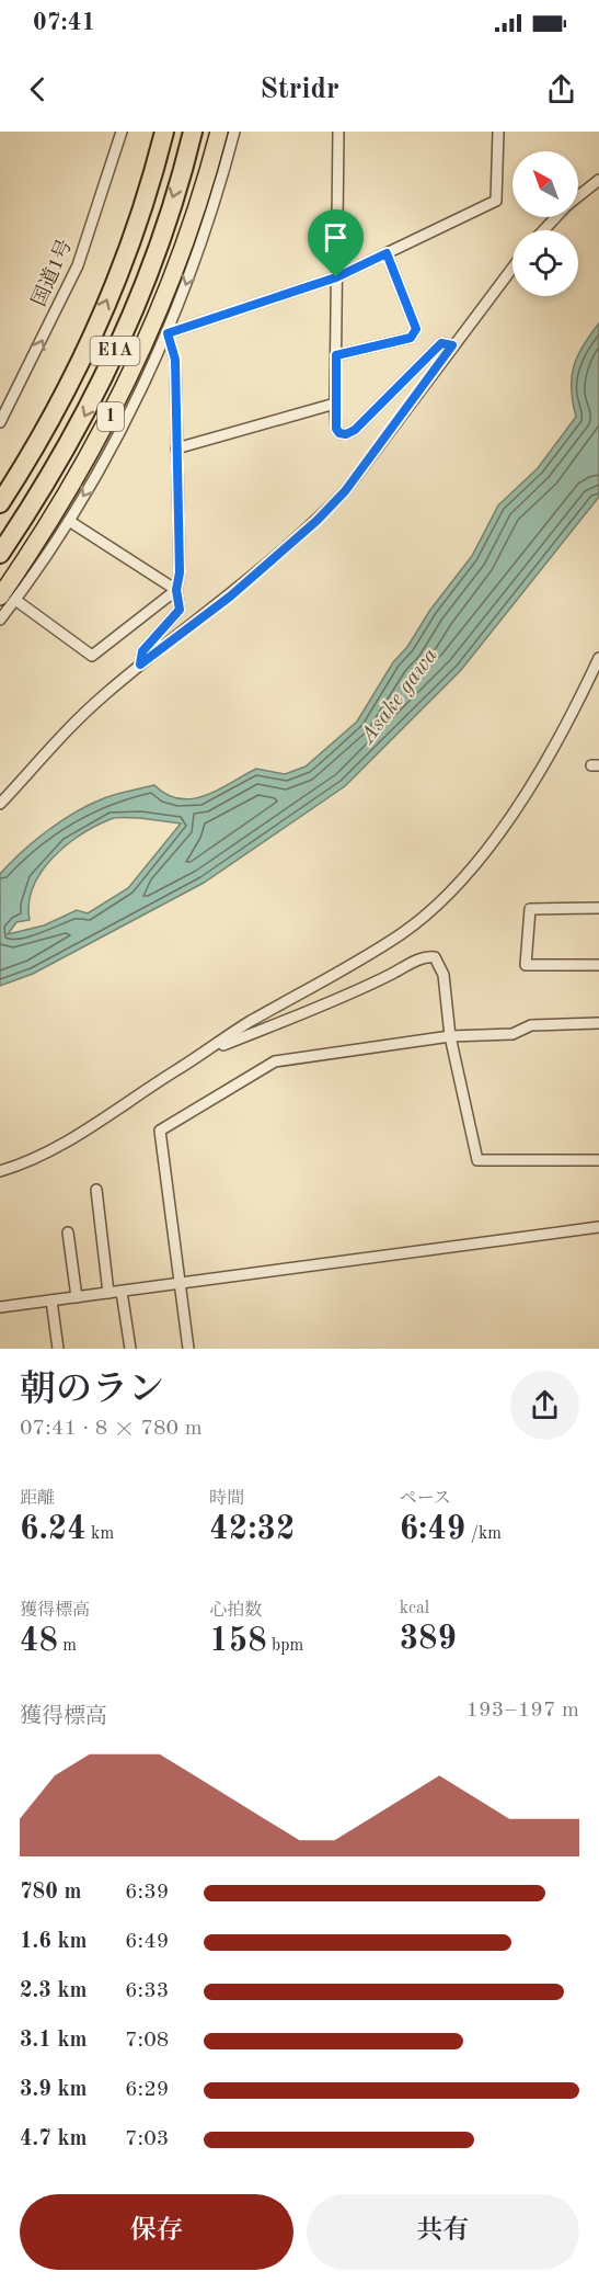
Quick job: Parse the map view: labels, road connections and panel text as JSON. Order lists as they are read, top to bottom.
{
  "streets": {
    "highway": ["E1A", "1"],
    "street": ["国道1号"]
  },
  "one_way": ["国道1号"],
  "water": ["Asake gawa"],
  "north": "top left",
  "page": {
    "status": "07:41",
    "header": "Stridr",
    "heading": ["朝のラン", "07:41 · 8 × 780 m"],
    "stats": [
      ["距離", "6.24 km"],
      ["時間", "42:32"],
      ["ペース", "6:49 /km"],
      ["獲得標高", "48 m"],
      ["心拍数", "158 bpm"],
      ["kcal", "389"]
    ],
    "chart": ["獲得標高", "193–197 m"],
    "list": [
      {
        "name": "780 m",
        "note": "6:39"
      },
      {
        "name": "1.6 km",
        "note": "6:49"
      },
      {
        "name": "2.3 km",
        "note": "6:33"
      },
      {
        "name": "3.1 km",
        "note": "7:08"
      },
      {
        "name": "3.9 km",
        "note": "6:29"
      },
      {
        "name": "4.7 km",
        "note": "7:03"
      }
    ],
    "buttons": ["保存", "共有"]
  }
}
